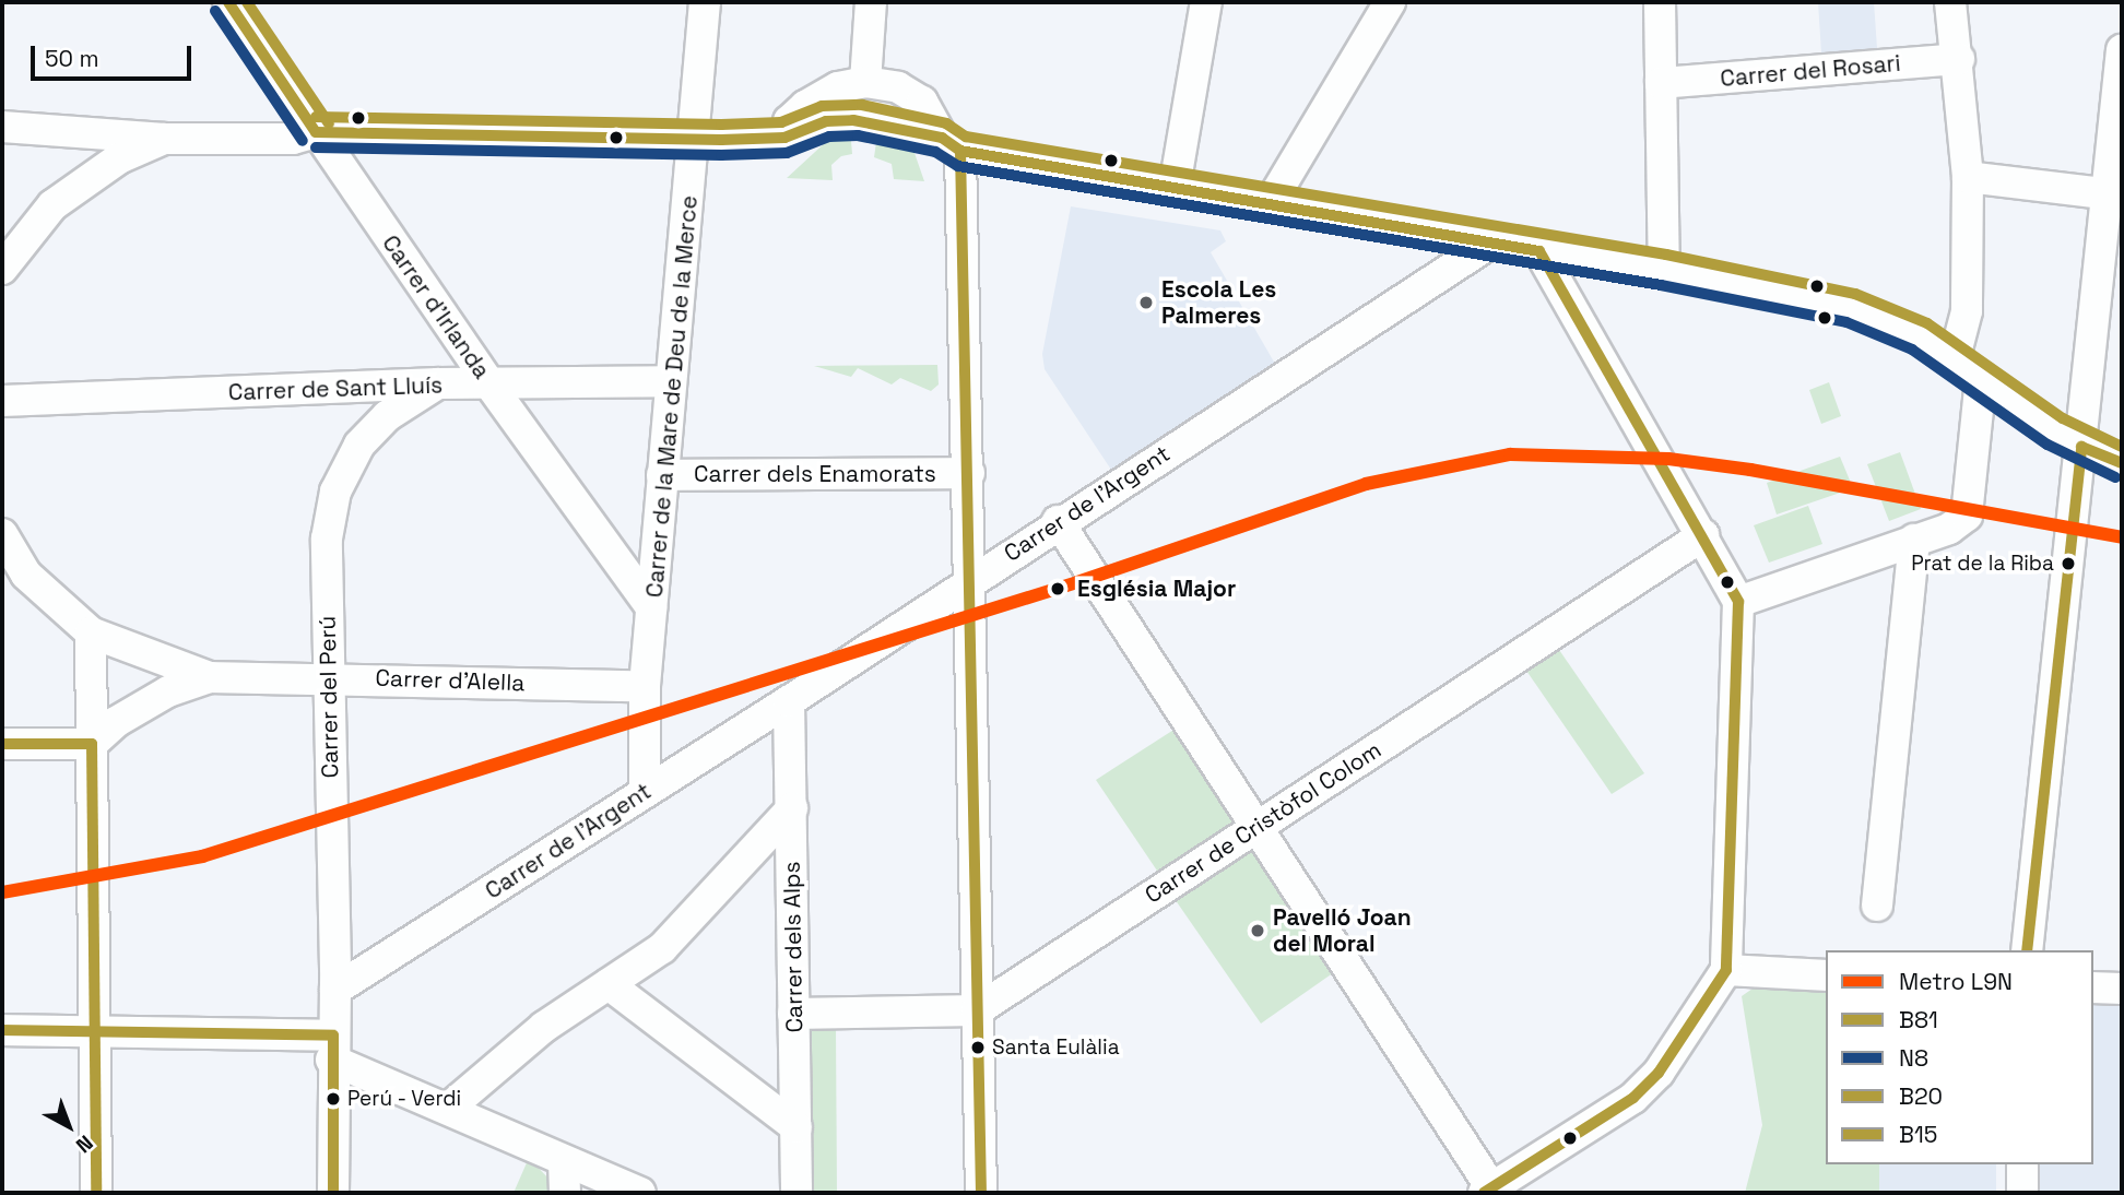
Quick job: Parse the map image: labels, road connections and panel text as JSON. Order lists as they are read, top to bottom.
{
  "streets": {
    "street": [
      "Carrer del Rosari",
      "Carrer d'Irlanda",
      "Carrer de Sant Lluís",
      "Carrer de la Mare de Deu de la Merce",
      "Carrer dels Enamorats",
      "Carrer de l'Argent",
      "Carrer d'Alella",
      "Carrer del Perú",
      "Carrer de Cristòfol Colom",
      "Carrer dels Alps"
    ]
  },
  "crossings": [
    ["Carrer d'Irlanda", "Carrer de Sant Lluís"],
    ["Carrer d'Irlanda", "Carrer de la Mare de Deu de la Merce"],
    ["Carrer de Sant Lluís", "Carrer de la Mare de Deu de la Merce"],
    ["Carrer de Sant Lluís", "Carrer del Perú"],
    ["Carrer de la Mare de Deu de la Merce", "Carrer dels Enamorats"],
    ["Carrer de la Mare de Deu de la Merce", "Carrer de l'Argent"],
    ["Carrer de la Mare de Deu de la Merce", "Carrer d'Alella"],
    ["Carrer de l'Argent", "Carrer del Perú"],
    ["Carrer de l'Argent", "Carrer dels Alps"],
    ["Carrer d'Alella", "Carrer del Perú"]
  ],
  "places": [
    "Escola Les Palmeres",
    "Prat de la Riba",
    "Església Major",
    "Pavelló Joan del Moral",
    "Santa Eulàlia",
    "Perú - Verdi"
  ],
  "lines": [
    "transit line B81",
    "transit line B20",
    "transit line N8",
    "metro line L9N",
    "transit line B15"
  ],
  "legend": [
    "Metro L9N",
    "B81",
    "N8",
    "B20",
    "B15"
  ],
  "scale_bar": "50 m",
  "north": "bottom right"
}
